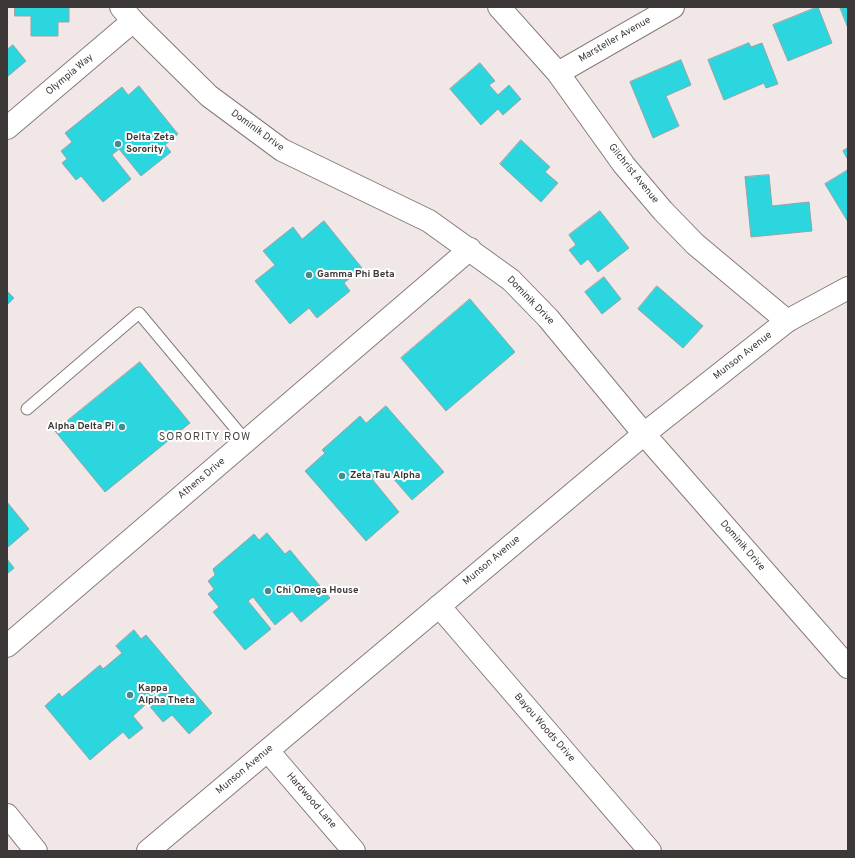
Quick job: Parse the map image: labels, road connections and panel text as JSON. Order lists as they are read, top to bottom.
{
  "streets": {
    "street": [
      "Marsteller Avenue",
      "Olympia Way",
      "Dominik Drive",
      "Gilchrist Avenue",
      "Munson Avenue",
      "Athens Drive",
      "Bayou Woods Drive",
      "Hardwood Lane"
    ]
  },
  "crossings": [
    ["Marsteller Avenue", "Gilchrist Avenue"],
    ["Olympia Way", "Dominik Drive"],
    ["Dominik Drive", "Munson Avenue"],
    ["Dominik Drive", "Athens Drive"],
    ["Gilchrist Avenue", "Munson Avenue"],
    ["Munson Avenue", "Bayou Woods Drive"],
    ["Munson Avenue", "Hardwood Lane"]
  ],
  "districts": ["SORORITY ROW"],
  "places": [
    "Delta Zeta Sorority",
    "Gamma Phi Beta",
    "Alpha Delta Pi",
    "Zeta Tau Alpha",
    "Chi Omega House",
    "Kappa Alpha Theta"
  ]
}
